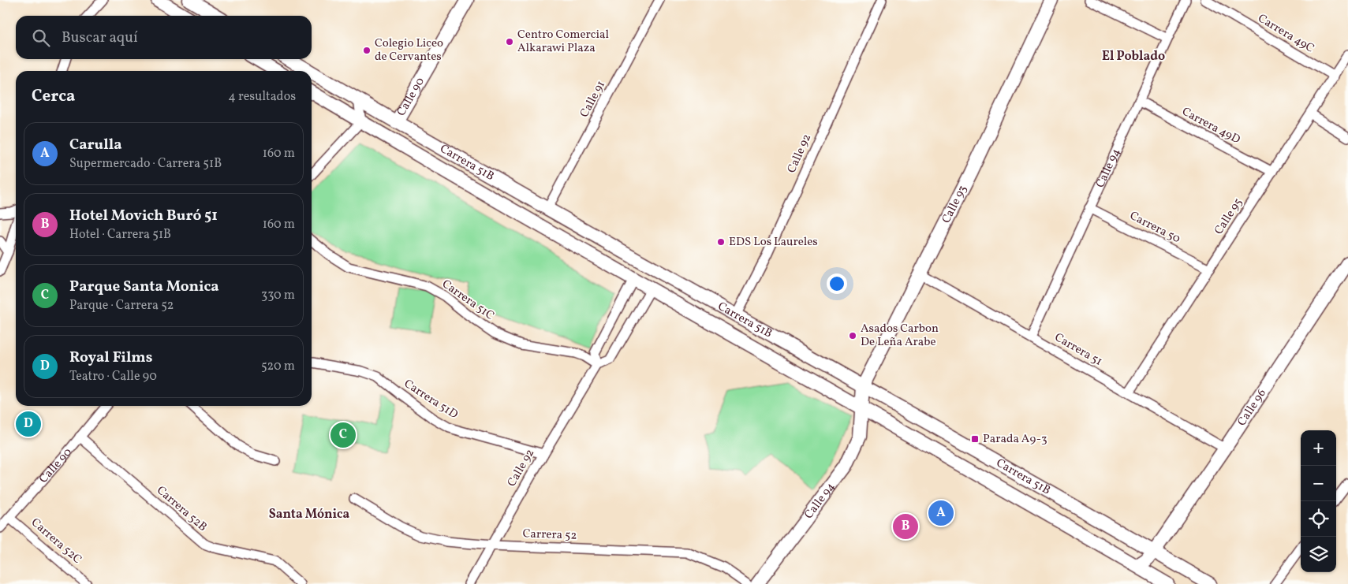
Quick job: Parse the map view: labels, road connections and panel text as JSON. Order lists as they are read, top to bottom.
{
  "streets": {
    "main road": [
      "Calle 90",
      "Carrera 51B",
      "Calle 94",
      "Calle 93",
      "Calle 96"
    ],
    "street": [
      "Carrera 49C",
      "Calle 91",
      "Carrera 49D",
      "Calle 92",
      "Calle 95",
      "Carrera 50",
      "Carrera 51C",
      "Carrera 51",
      "Carrera 51D",
      "Carrera 52B",
      "Carrera 52",
      "Carrera 52C"
    ]
  },
  "crossings": [
    ["Carrera 49C", "Calle 95"],
    ["Calle 90", "Carrera 51B"],
    ["Calle 90", "Carrera 52B"],
    ["Calle 90", "Carrera 52C"],
    ["Calle 91", "Carrera 51B"],
    ["Carrera 49D", "Calle 94"],
    ["Carrera 49D", "Calle 95"],
    ["Calle 92", "Carrera 51B"],
    ["Calle 92", "Carrera 51C"],
    ["Calle 92", "Carrera 51D"],
    ["Calle 92", "Carrera 52"],
    ["Carrera 51B", "Calle 94"],
    ["Carrera 51B", "Calle 93"],
    ["Carrera 51B", "Calle 96"],
    ["Calle 94", "Calle 93"],
    ["Calle 94", "Carrera 50"],
    ["Calle 94", "Carrera 51"],
    ["Calle 93", "Carrera 51"],
    ["Calle 95", "Carrera 50"],
    ["Calle 95", "Carrera 51"],
    ["Carrera 51", "Calle 96"]
  ],
  "districts": ["El Poblado", "Santa Mónica"],
  "places": {
    "other": [
      "Centro Comercial Alkarawi Plaza",
      "Colegio Liceo de Cervantes",
      "EDS Los Laureles",
      "Asados Carbon De Leña Arabe"
    ],
    "transit": ["Parada A9-3"]
  },
  "page": {
    "search": "Buscar aquí",
    "heading": ["Cerca", "4 resultados"],
    "list": [
      {
        "mark": "A",
        "name": "Carulla",
        "note": "Supermercado · Carrera 51B",
        "value": "160 m"
      },
      {
        "mark": "B",
        "name": "Hotel Movich Buró 51",
        "note": "Hotel · Carrera 51B",
        "value": "160 m"
      },
      {
        "mark": "C",
        "name": "Parque Santa Monica",
        "note": "Parque · Carrera 52",
        "value": "330 m"
      },
      {
        "mark": "D",
        "name": "Royal Films",
        "note": "Teatro · Calle 90",
        "value": "520 m"
      }
    ],
    "pins": [
      "D",
      "C",
      "A",
      "B"
    ],
    "map_buttons": ["+", "−"]
  }
}
